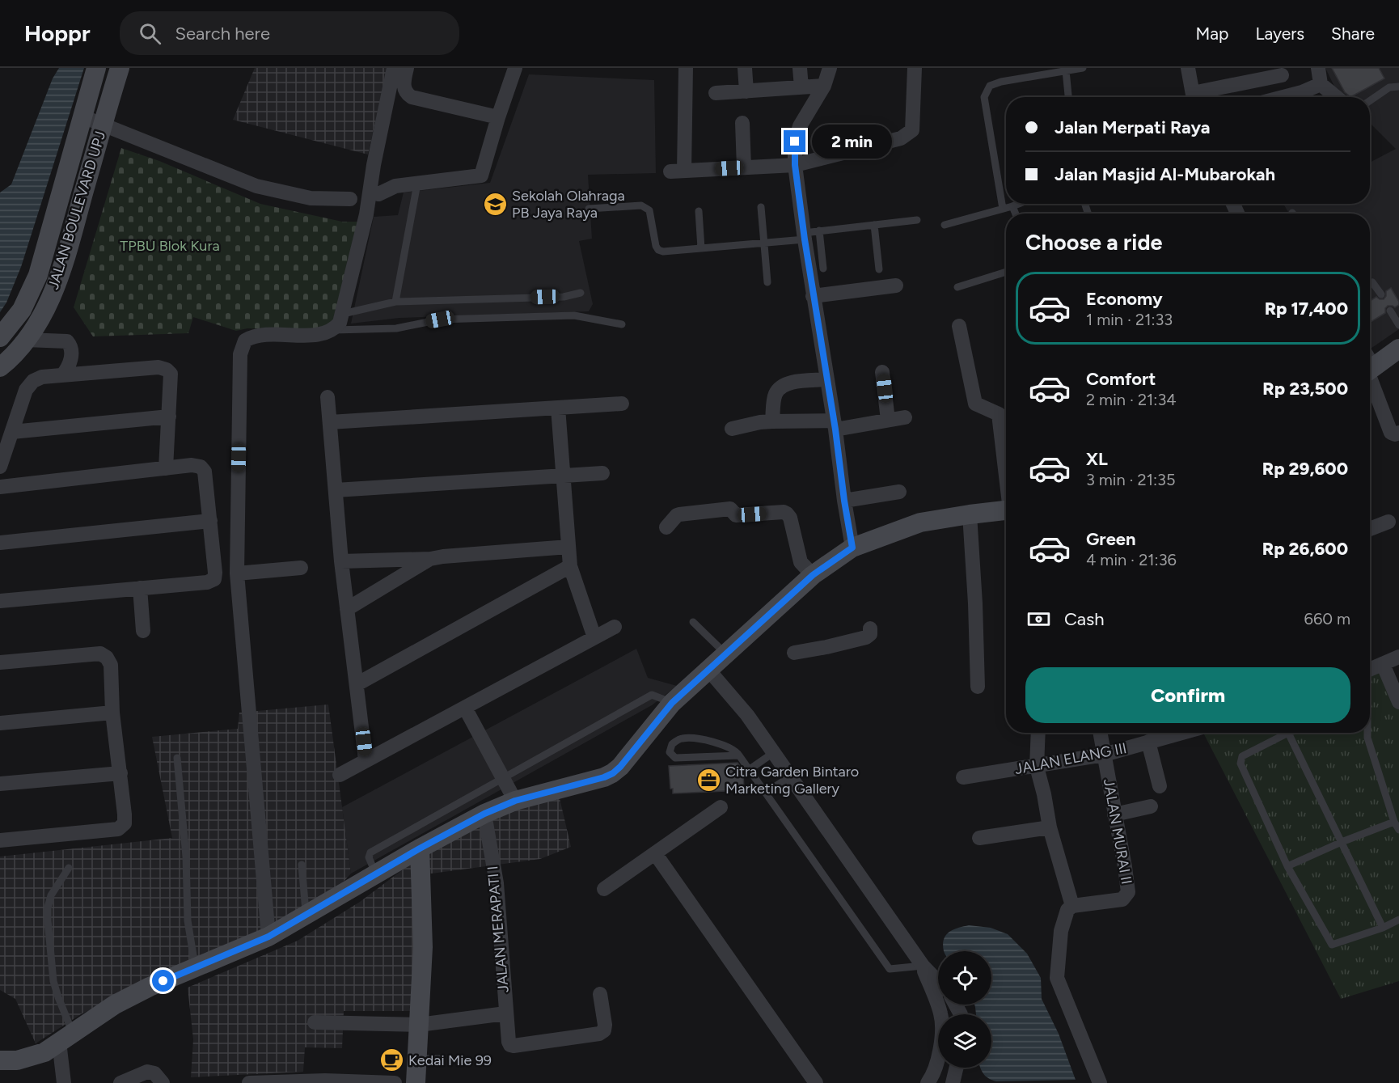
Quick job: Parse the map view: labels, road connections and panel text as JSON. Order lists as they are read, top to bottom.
{
  "streets": {
    "main road": ["JALAN BOULEVARD UPJ"],
    "street": ["JALAN ELANG III", "JALAN MURAI II", "JALAN MERAPATI I"]
  },
  "crossings": [
    ["JALAN ELANG III", "JALAN MURAI II"]
  ],
  "parks": ["TPBU Blok Kura"],
  "places": {
    "school or university": ["Sekolah Olahraga PB Jaya Raya"],
    "office": ["Citra Garden Bintaro Marketing Gallery"],
    "cafe": ["Kedai Mie 99"]
  },
  "page": {
    "header": "Hoppr",
    "search": "Search here",
    "nav": ["Map", "Layers", "Share"],
    "banner": ["Jalan Merpati Raya", "Jalan Masjid Al-Mubarokah"],
    "bubble": "2 min",
    "heading": "Choose a ride",
    "list": [
      {
        "name": "Economy",
        "note": "1 min · 21:33",
        "value": "Rp 17,400"
      },
      {
        "name": "Comfort",
        "note": "2 min · 21:34",
        "value": "Rp 23,500"
      },
      {
        "name": "XL",
        "note": "3 min · 21:35",
        "value": "Rp 29,600"
      },
      {
        "name": "Green",
        "note": "4 min · 21:36",
        "value": "Rp 26,600"
      }
    ],
    "pay": ["Cash", "660 m"],
    "buttons": "Confirm"
  }
}
